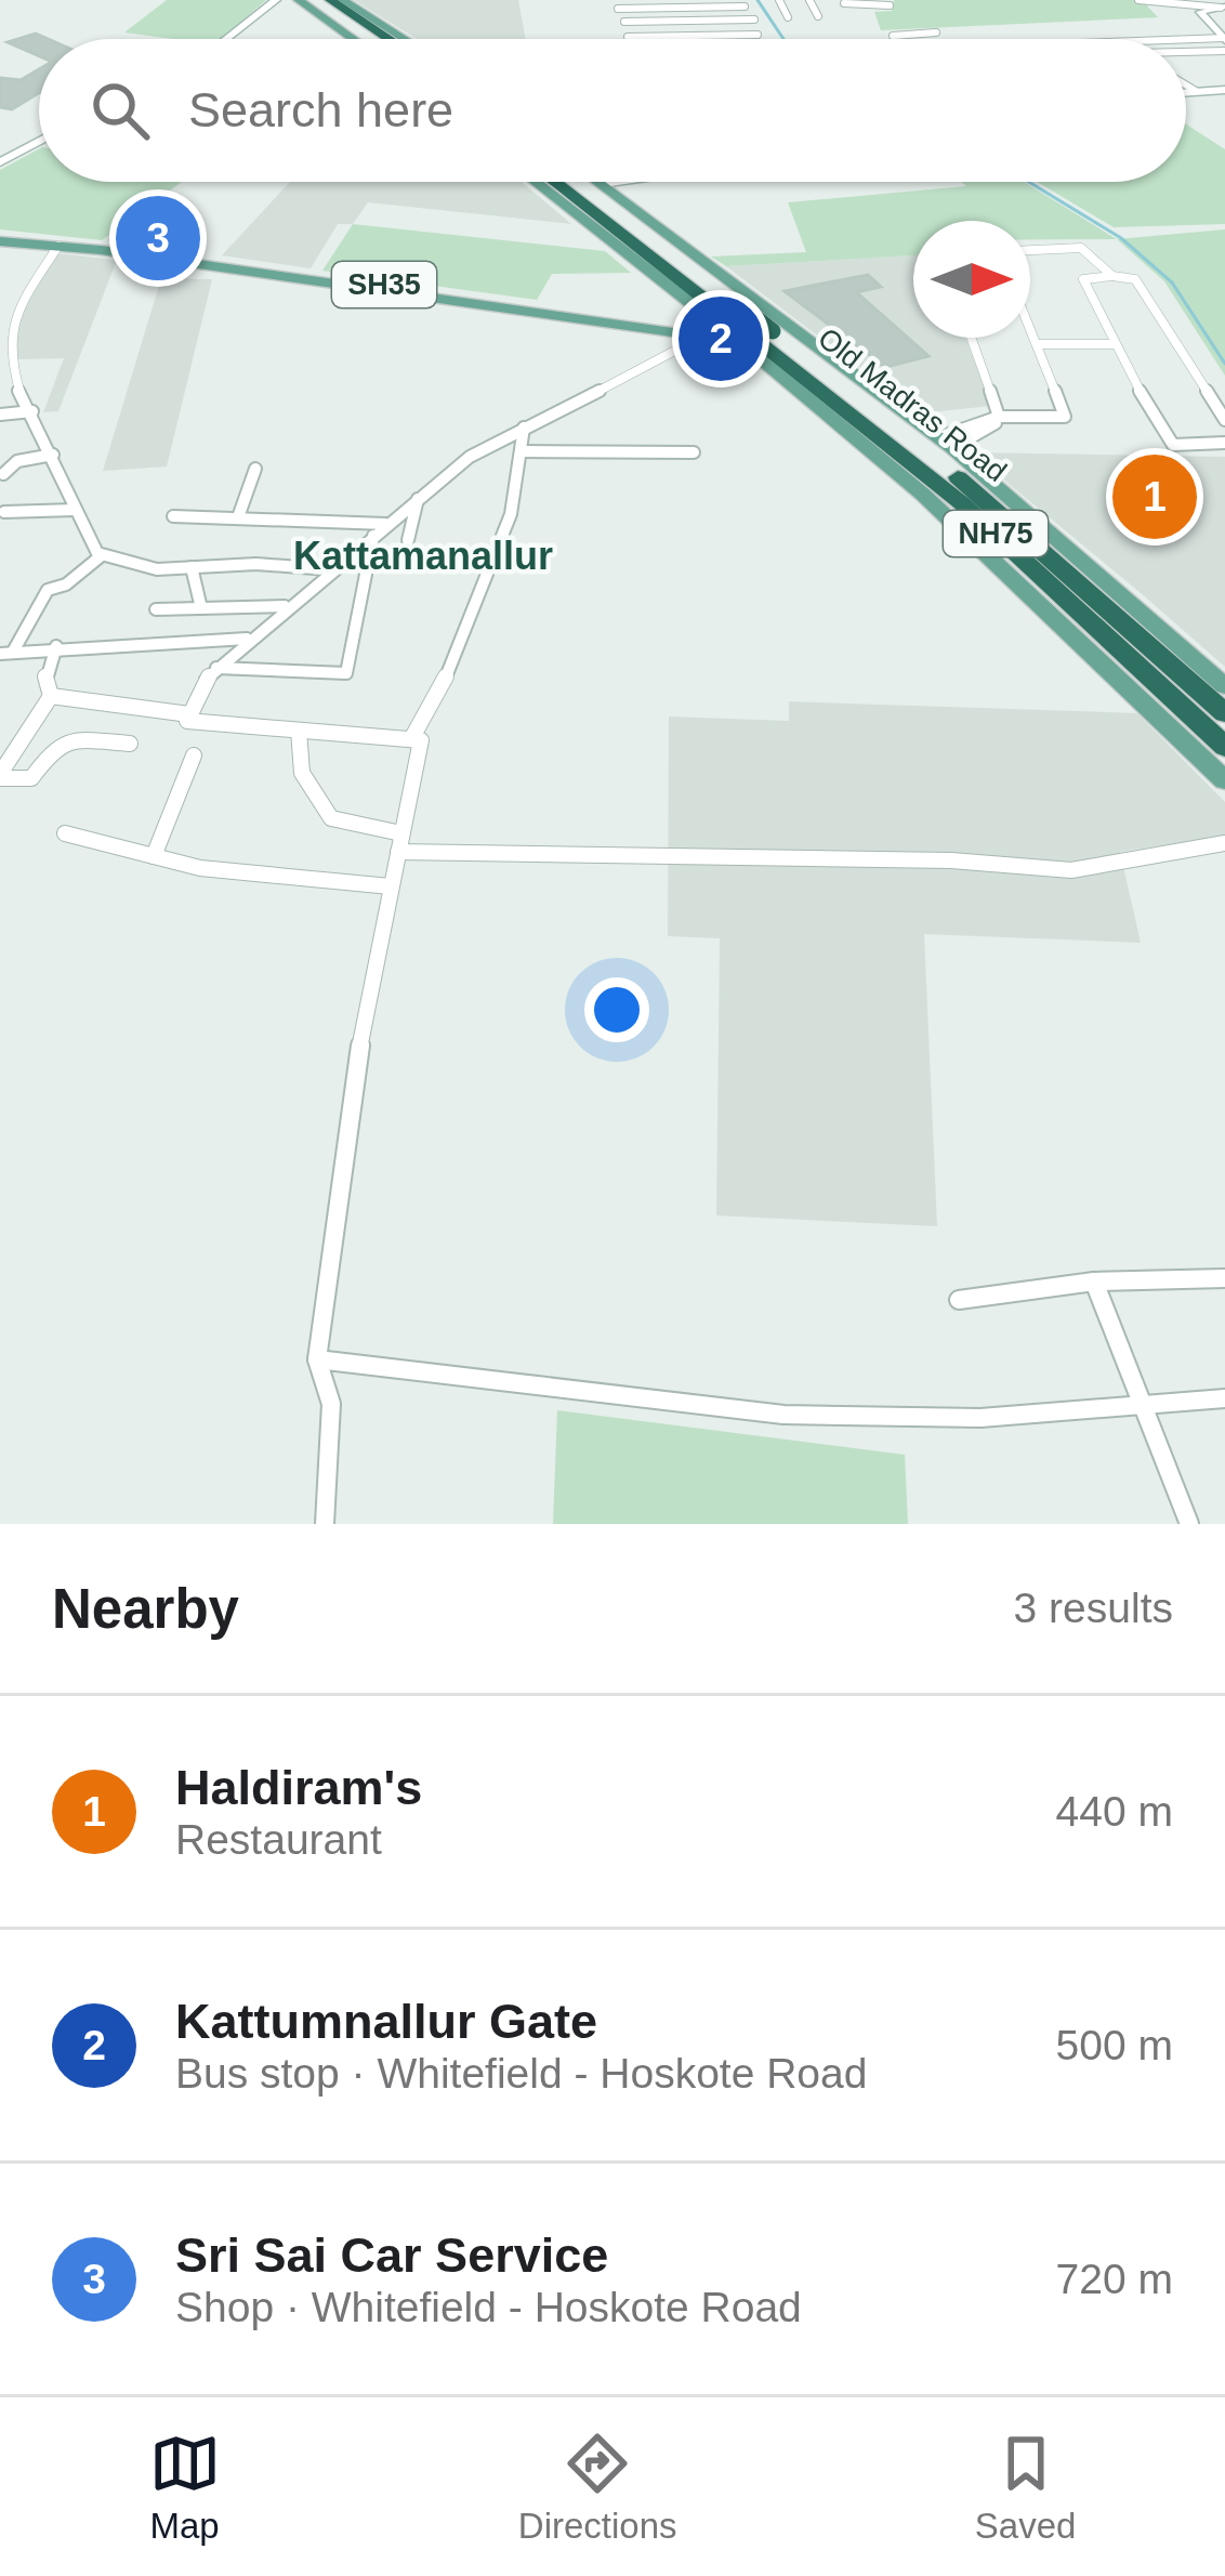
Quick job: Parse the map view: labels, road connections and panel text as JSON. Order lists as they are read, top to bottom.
{
  "streets": {
    "highway": ["Old Madras Road", "NH75"],
    "main road": ["SH35"]
  },
  "crossings": [
    ["SH35", "Old Madras Road"],
    ["SH35", "NH75"],
    ["Old Madras Road", "NH75"]
  ],
  "districts": ["Kattamanallur"],
  "north": "right",
  "page": {
    "search": "Search here",
    "pins": ["3", "2", "1"],
    "heading": ["Nearby", "3 results"],
    "list": [
      {
        "mark": "1",
        "name": "Haldiram's",
        "note": "Restaurant",
        "value": "440 m"
      },
      {
        "mark": "2",
        "name": "Kattumnallur Gate",
        "note": "Bus stop · Whitefield - Hoskote Road",
        "value": "500 m"
      },
      {
        "mark": "3",
        "name": "Sri Sai Car Service",
        "note": "Shop · Whitefield - Hoskote Road",
        "value": "720 m"
      }
    ],
    "nav": ["Map", "Directions", "Saved"]
  }
}
